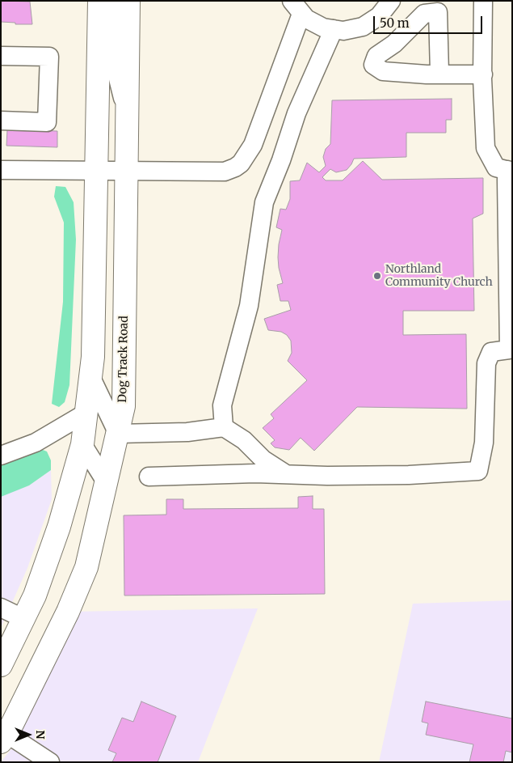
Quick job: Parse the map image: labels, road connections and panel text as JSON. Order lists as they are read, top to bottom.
{
  "streets": {
    "main road": ["Dog Track Road"]
  },
  "places": ["Northland Community Church"],
  "scale_bar": "50 m",
  "north": "right"
}
